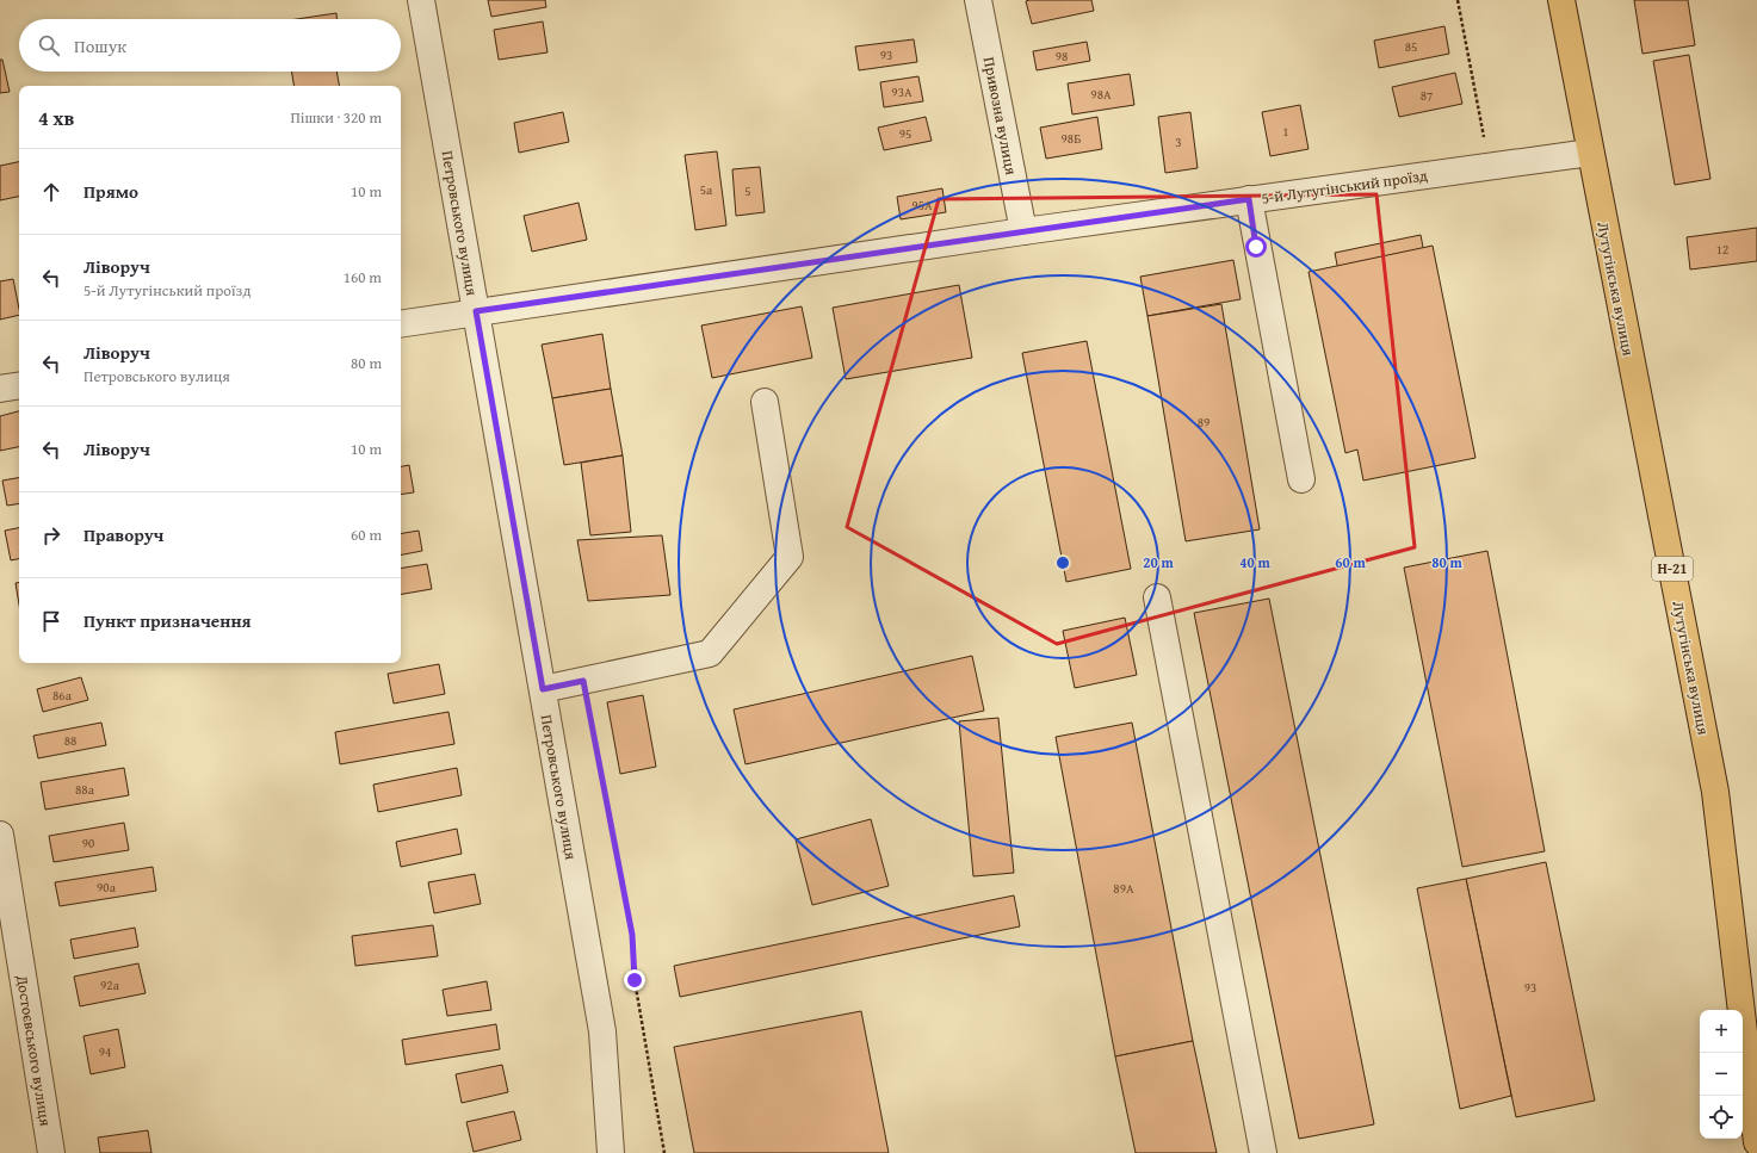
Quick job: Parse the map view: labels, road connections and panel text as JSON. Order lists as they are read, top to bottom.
{
  "streets": {
    "main road": ["Лутугінська вулиця", "Н-21"],
    "street": [
      "Привозна вулиця",
      "5-й Лутугінський проїзд",
      "Петровського вулиця",
      "Достоєвського вулиця"
    ]
  },
  "crossings": [
    ["Привозна вулиця", "5-й Лутугінський проїзд"],
    ["5-й Лутугінський проїзд", "Петровського вулиця"],
    ["5-й Лутугінський проїзд", "Лутугінська вулиця"]
  ],
  "house_numbers": [
    "85",
    "93",
    "98",
    "93А",
    "98А",
    "87",
    "1",
    "95",
    "98Б",
    "3",
    "5а",
    "5",
    "95А",
    "12",
    "89",
    "86а",
    "88",
    "88а",
    "90",
    "90а",
    "89А",
    "92а",
    "93",
    "94"
  ],
  "page": {
    "search": "Пошук",
    "heading": ["4 хв", "Пішки · 320 m"],
    "list": [
      ["Прямо", "10 m"],
      ["Ліворуч", "5-й Лутугінський проїзд", "160 m"],
      ["Ліворуч", "Петровського вулиця", "80 m"],
      ["Ліворуч", "10 m"],
      ["Праворуч", "60 m"],
      "Пункт призначення"
    ],
    "map_buttons": ["+", "−"]
  },
  "rings": [
    "20 m",
    "40 m",
    "60 m",
    "80 m"
  ]
}
